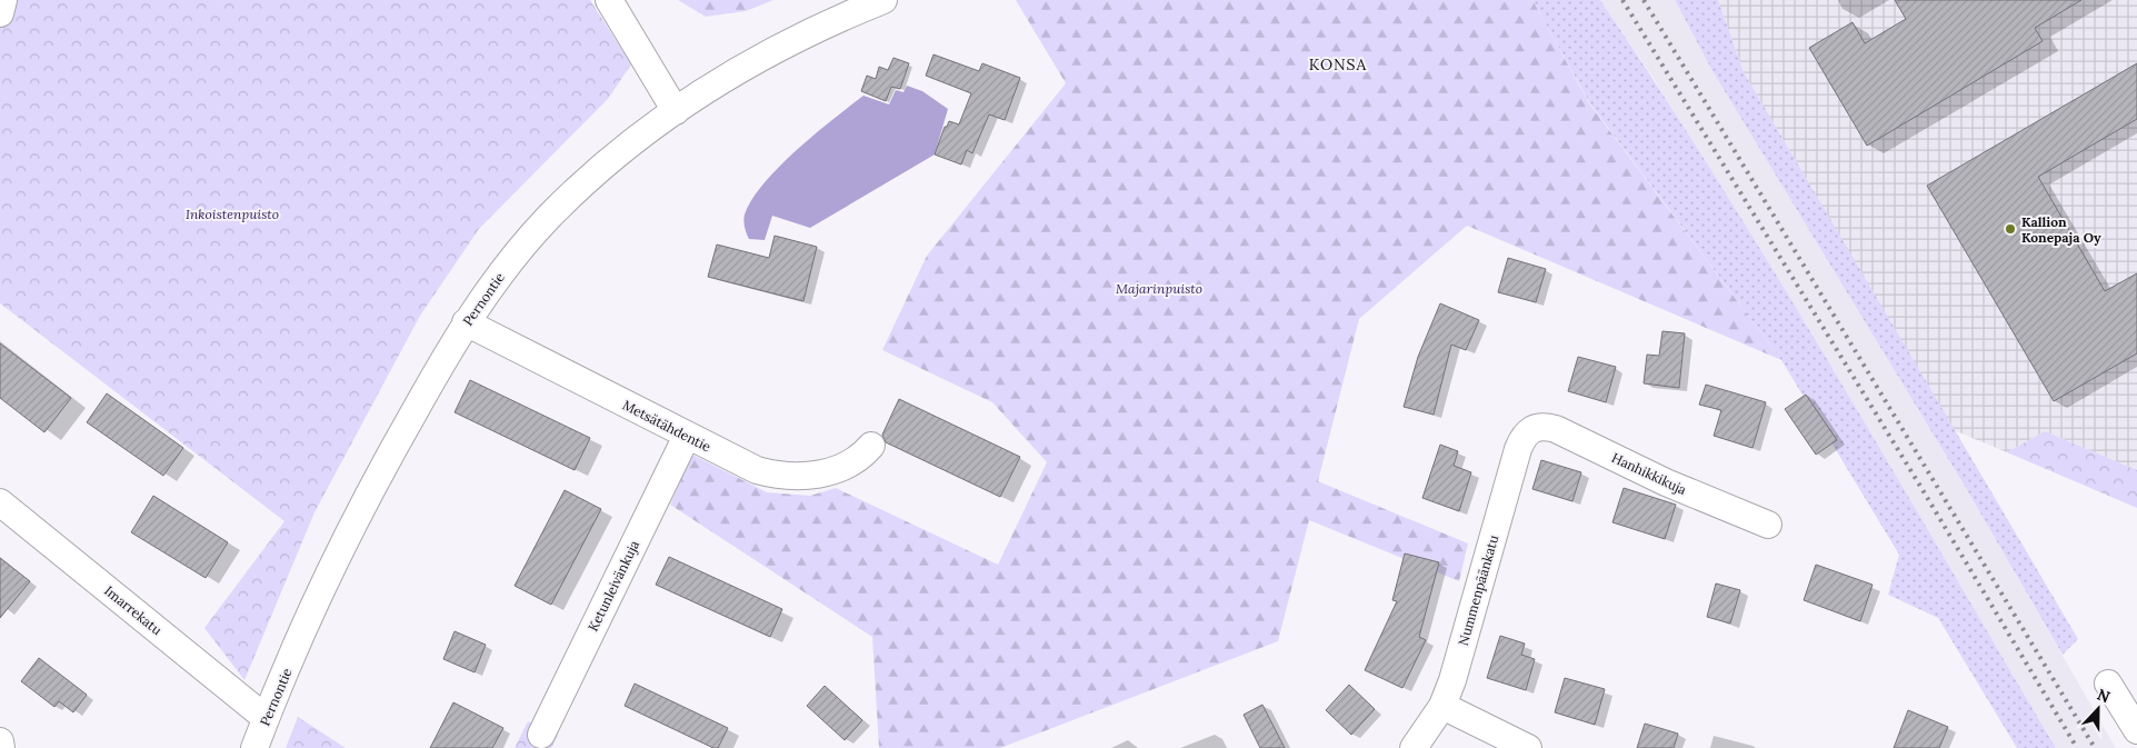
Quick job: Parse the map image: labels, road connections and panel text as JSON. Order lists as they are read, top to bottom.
{
  "streets": {
    "street": [
      "Pernontie",
      "Metsätähdentie",
      "Hanhikkikuja",
      "Ketunleivänkuja",
      "Nummenpäänkatu",
      "Imarrekatu"
    ]
  },
  "crossings": [
    ["Pernontie", "Metsätähdentie"],
    ["Pernontie", "Imarrekatu"],
    ["Metsätähdentie", "Ketunleivänkuja"],
    ["Hanhikkikuja", "Nummenpäänkatu"]
  ],
  "districts": ["KONSA"],
  "parks": ["Inkoistenpuisto", "Majarinpuisto"],
  "places": ["Kallion Konepaja Oy"],
  "north": "top"
}
